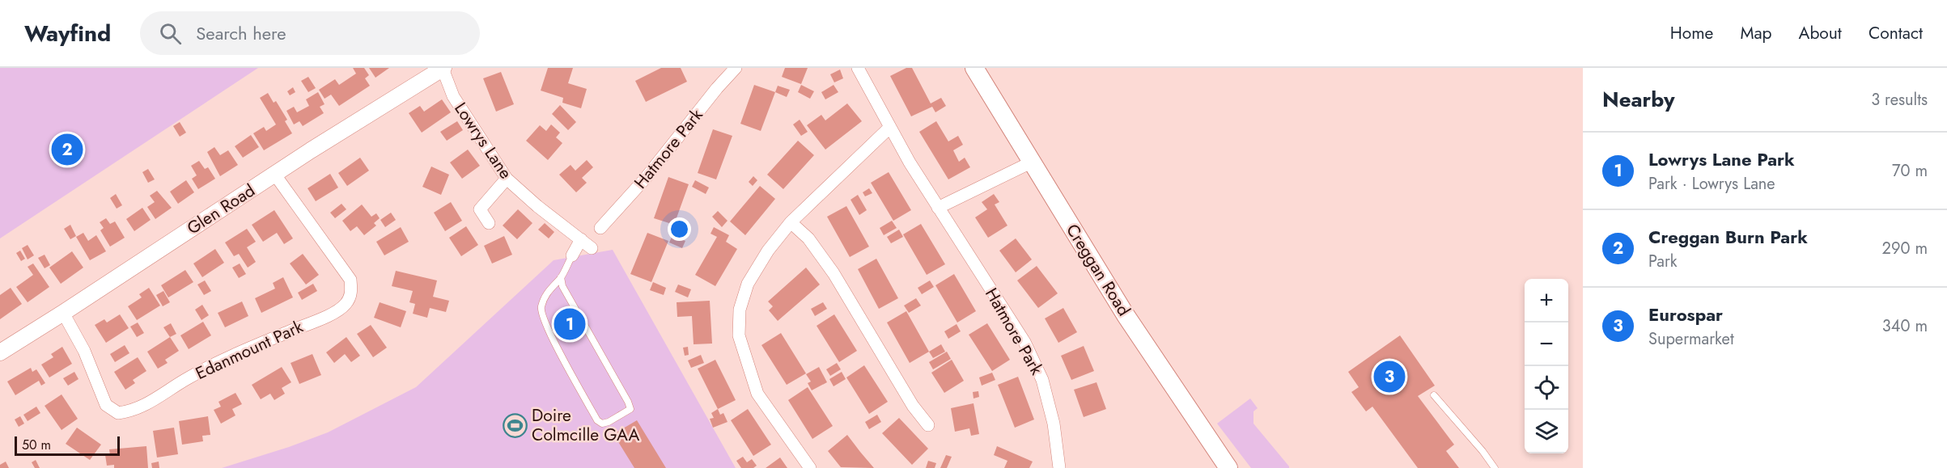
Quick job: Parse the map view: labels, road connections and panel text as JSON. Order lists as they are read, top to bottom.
{
  "streets": {
    "main road": ["Creggan Road"],
    "street": [
      "Lowrys Lane",
      "Hatmore Park",
      "Glen Road",
      "Edanmount Park"
    ]
  },
  "crossings": [
    ["Lowrys Lane", "Glen Road"],
    ["Glen Road", "Edanmount Park"]
  ],
  "places": {
    "sports": ["Doire Colmcille GAA"]
  },
  "scale_bar": "50 m",
  "page": {
    "header": "Wayfind",
    "search": "Search here",
    "nav": [
      "Home",
      "Map",
      "About",
      "Contact"
    ],
    "heading": ["Nearby", "3 results"],
    "list": [
      {
        "mark": "1",
        "name": "Lowrys Lane Park",
        "note": "Park · Lowrys Lane",
        "value": "70 m"
      },
      {
        "mark": "2",
        "name": "Creggan Burn Park",
        "note": "Park",
        "value": "290 m"
      },
      {
        "mark": "3",
        "name": "Eurospar",
        "note": "Supermarket",
        "value": "340 m"
      }
    ],
    "pins": ["2", "1", "3"],
    "map_buttons": ["+", "−"],
    "scale": "50 m"
  }
}
